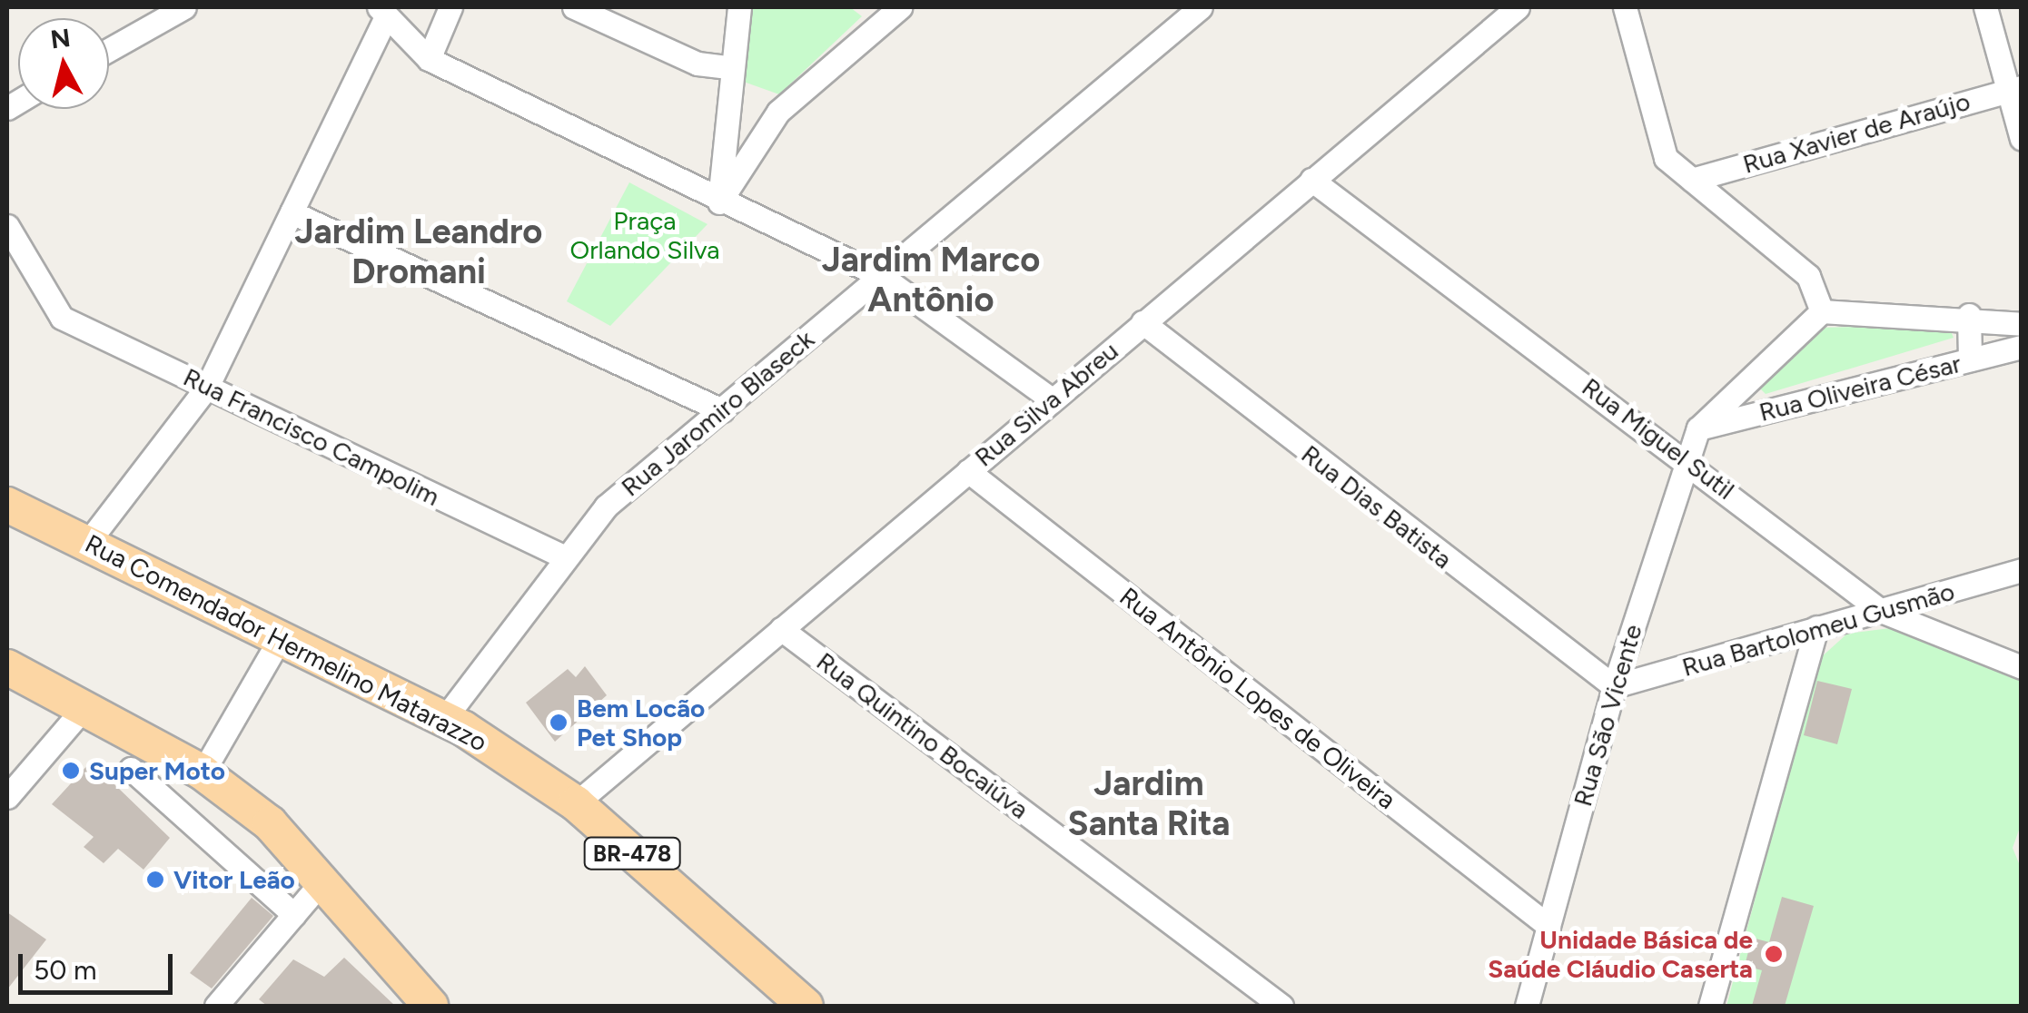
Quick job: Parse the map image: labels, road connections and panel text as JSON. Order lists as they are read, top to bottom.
{
  "streets": {
    "main road": ["Rua Comendador Hermelino Matarazzo", "BR-478"],
    "street": [
      "Rua Xavier de Araújo",
      "Rua Oliveira César",
      "Rua Silva Abreu",
      "Rua Jaromiro Blaseck",
      "Rua Francisco Campolim",
      "Rua Miguel Sutil",
      "Rua Dias Batista",
      "Rua Bartolomeu Gusmão",
      "Rua Antônio Lopes de Oliveira",
      "Rua São Vicente",
      "Rua Quintino Bocaiúva"
    ]
  },
  "crossings": [
    ["Rua Oliveira César", "Rua São Vicente"],
    ["Rua Silva Abreu", "Rua Miguel Sutil"],
    ["Rua Silva Abreu", "Rua Dias Batista"],
    ["Rua Silva Abreu", "Rua Comendador Hermelino Matarazzo"],
    ["Rua Silva Abreu", "Rua Antônio Lopes de Oliveira"],
    ["Rua Silva Abreu", "Rua Quintino Bocaiúva"],
    ["Rua Jaromiro Blaseck", "Rua Francisco Campolim"],
    ["Rua Jaromiro Blaseck", "Rua Comendador Hermelino Matarazzo"],
    ["Rua Miguel Sutil", "Rua Bartolomeu Gusmão"],
    ["Rua Miguel Sutil", "Rua São Vicente"],
    ["Rua Dias Batista", "Rua Bartolomeu Gusmão"],
    ["Rua Dias Batista", "Rua São Vicente"],
    ["Rua Bartolomeu Gusmão", "Rua São Vicente"],
    ["Rua Antônio Lopes de Oliveira", "Rua São Vicente"]
  ],
  "districts": ["Jardim Leandro Dromani", "Jardim Marco Antônio", "Jardim Santa Rita"],
  "parks": ["Praça Orlando Silva"],
  "places": [
    "Bem Locão Pet Shop",
    "Super Moto",
    "Vitor Leão",
    "Unidade Básica de Saúde Cláudio Caserta"
  ],
  "scale_bar": "50 m",
  "north": "top"
}
